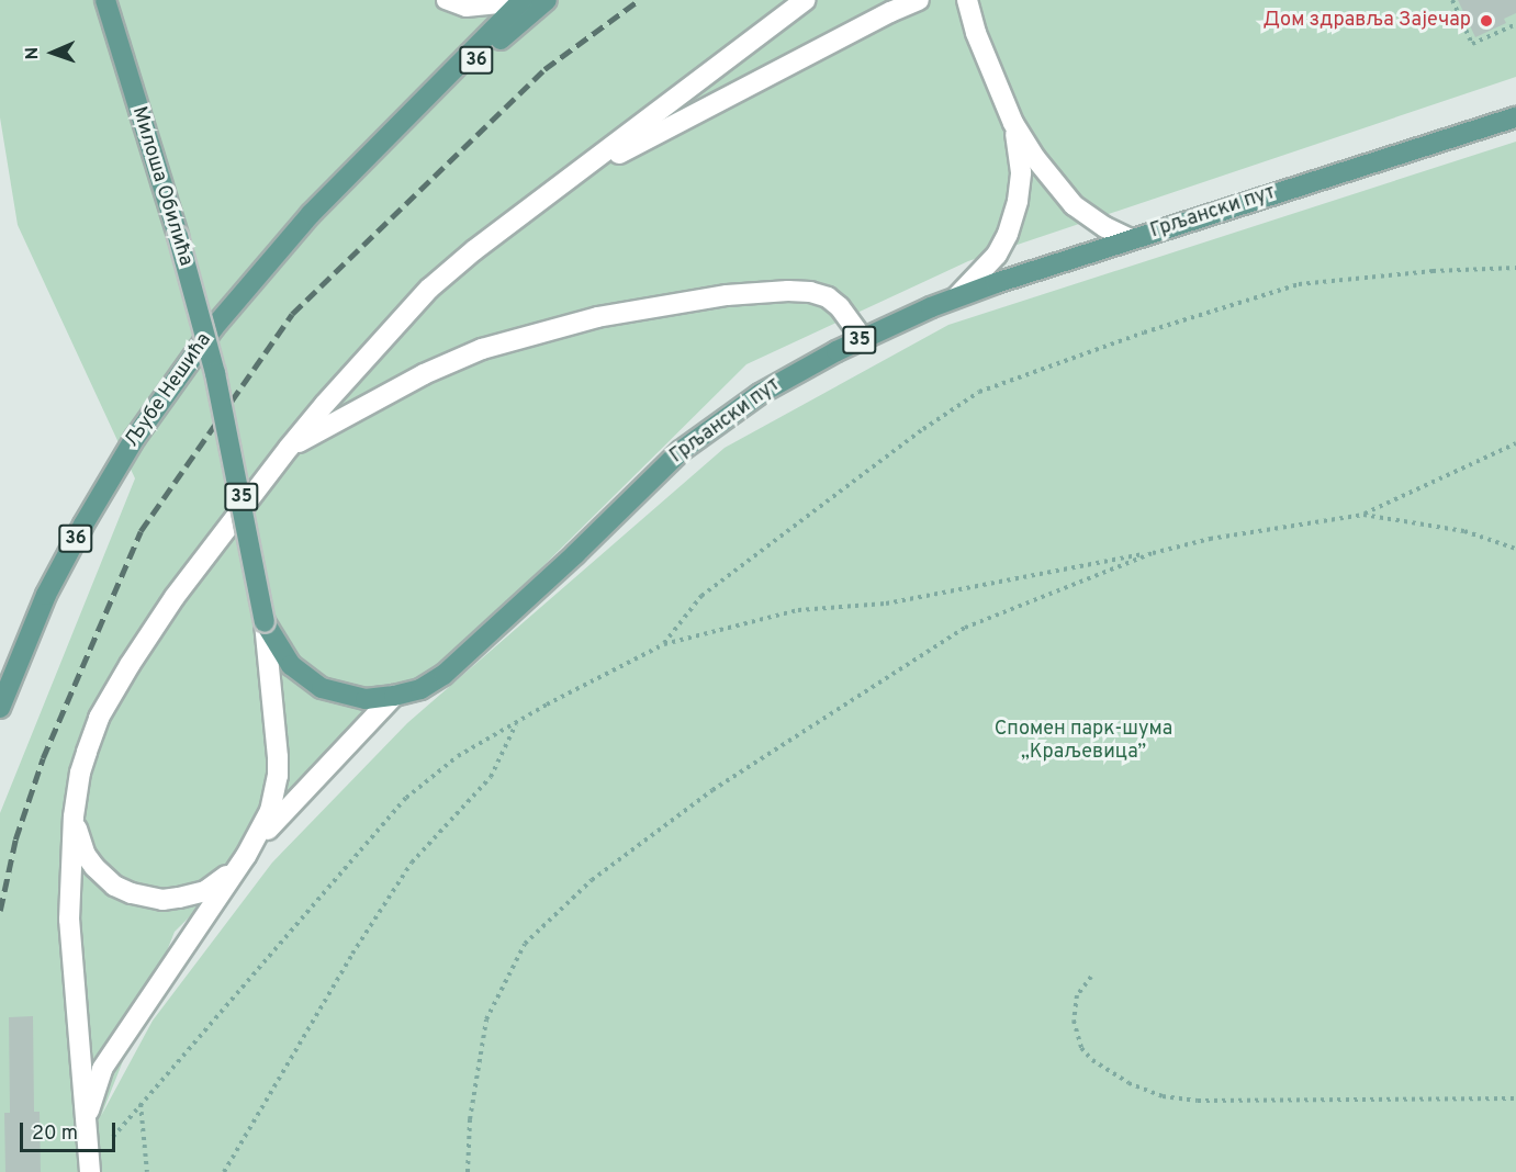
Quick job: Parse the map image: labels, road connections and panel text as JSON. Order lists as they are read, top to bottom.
{
  "streets": {
    "main road": [
      "36",
      "Милоша Обилића",
      "Грљански пут",
      "35",
      "Љубе Нешића"
    ]
  },
  "crossings": [
    ["36", "Љубе Нешића"],
    ["Милоша Обилића", "Грљански пут"]
  ],
  "parks": ["Спомен парк-шума „Краљевица”"],
  "places": ["Дом здравља Зајечар"],
  "scale_bar": "20 m",
  "north": "left"
}
